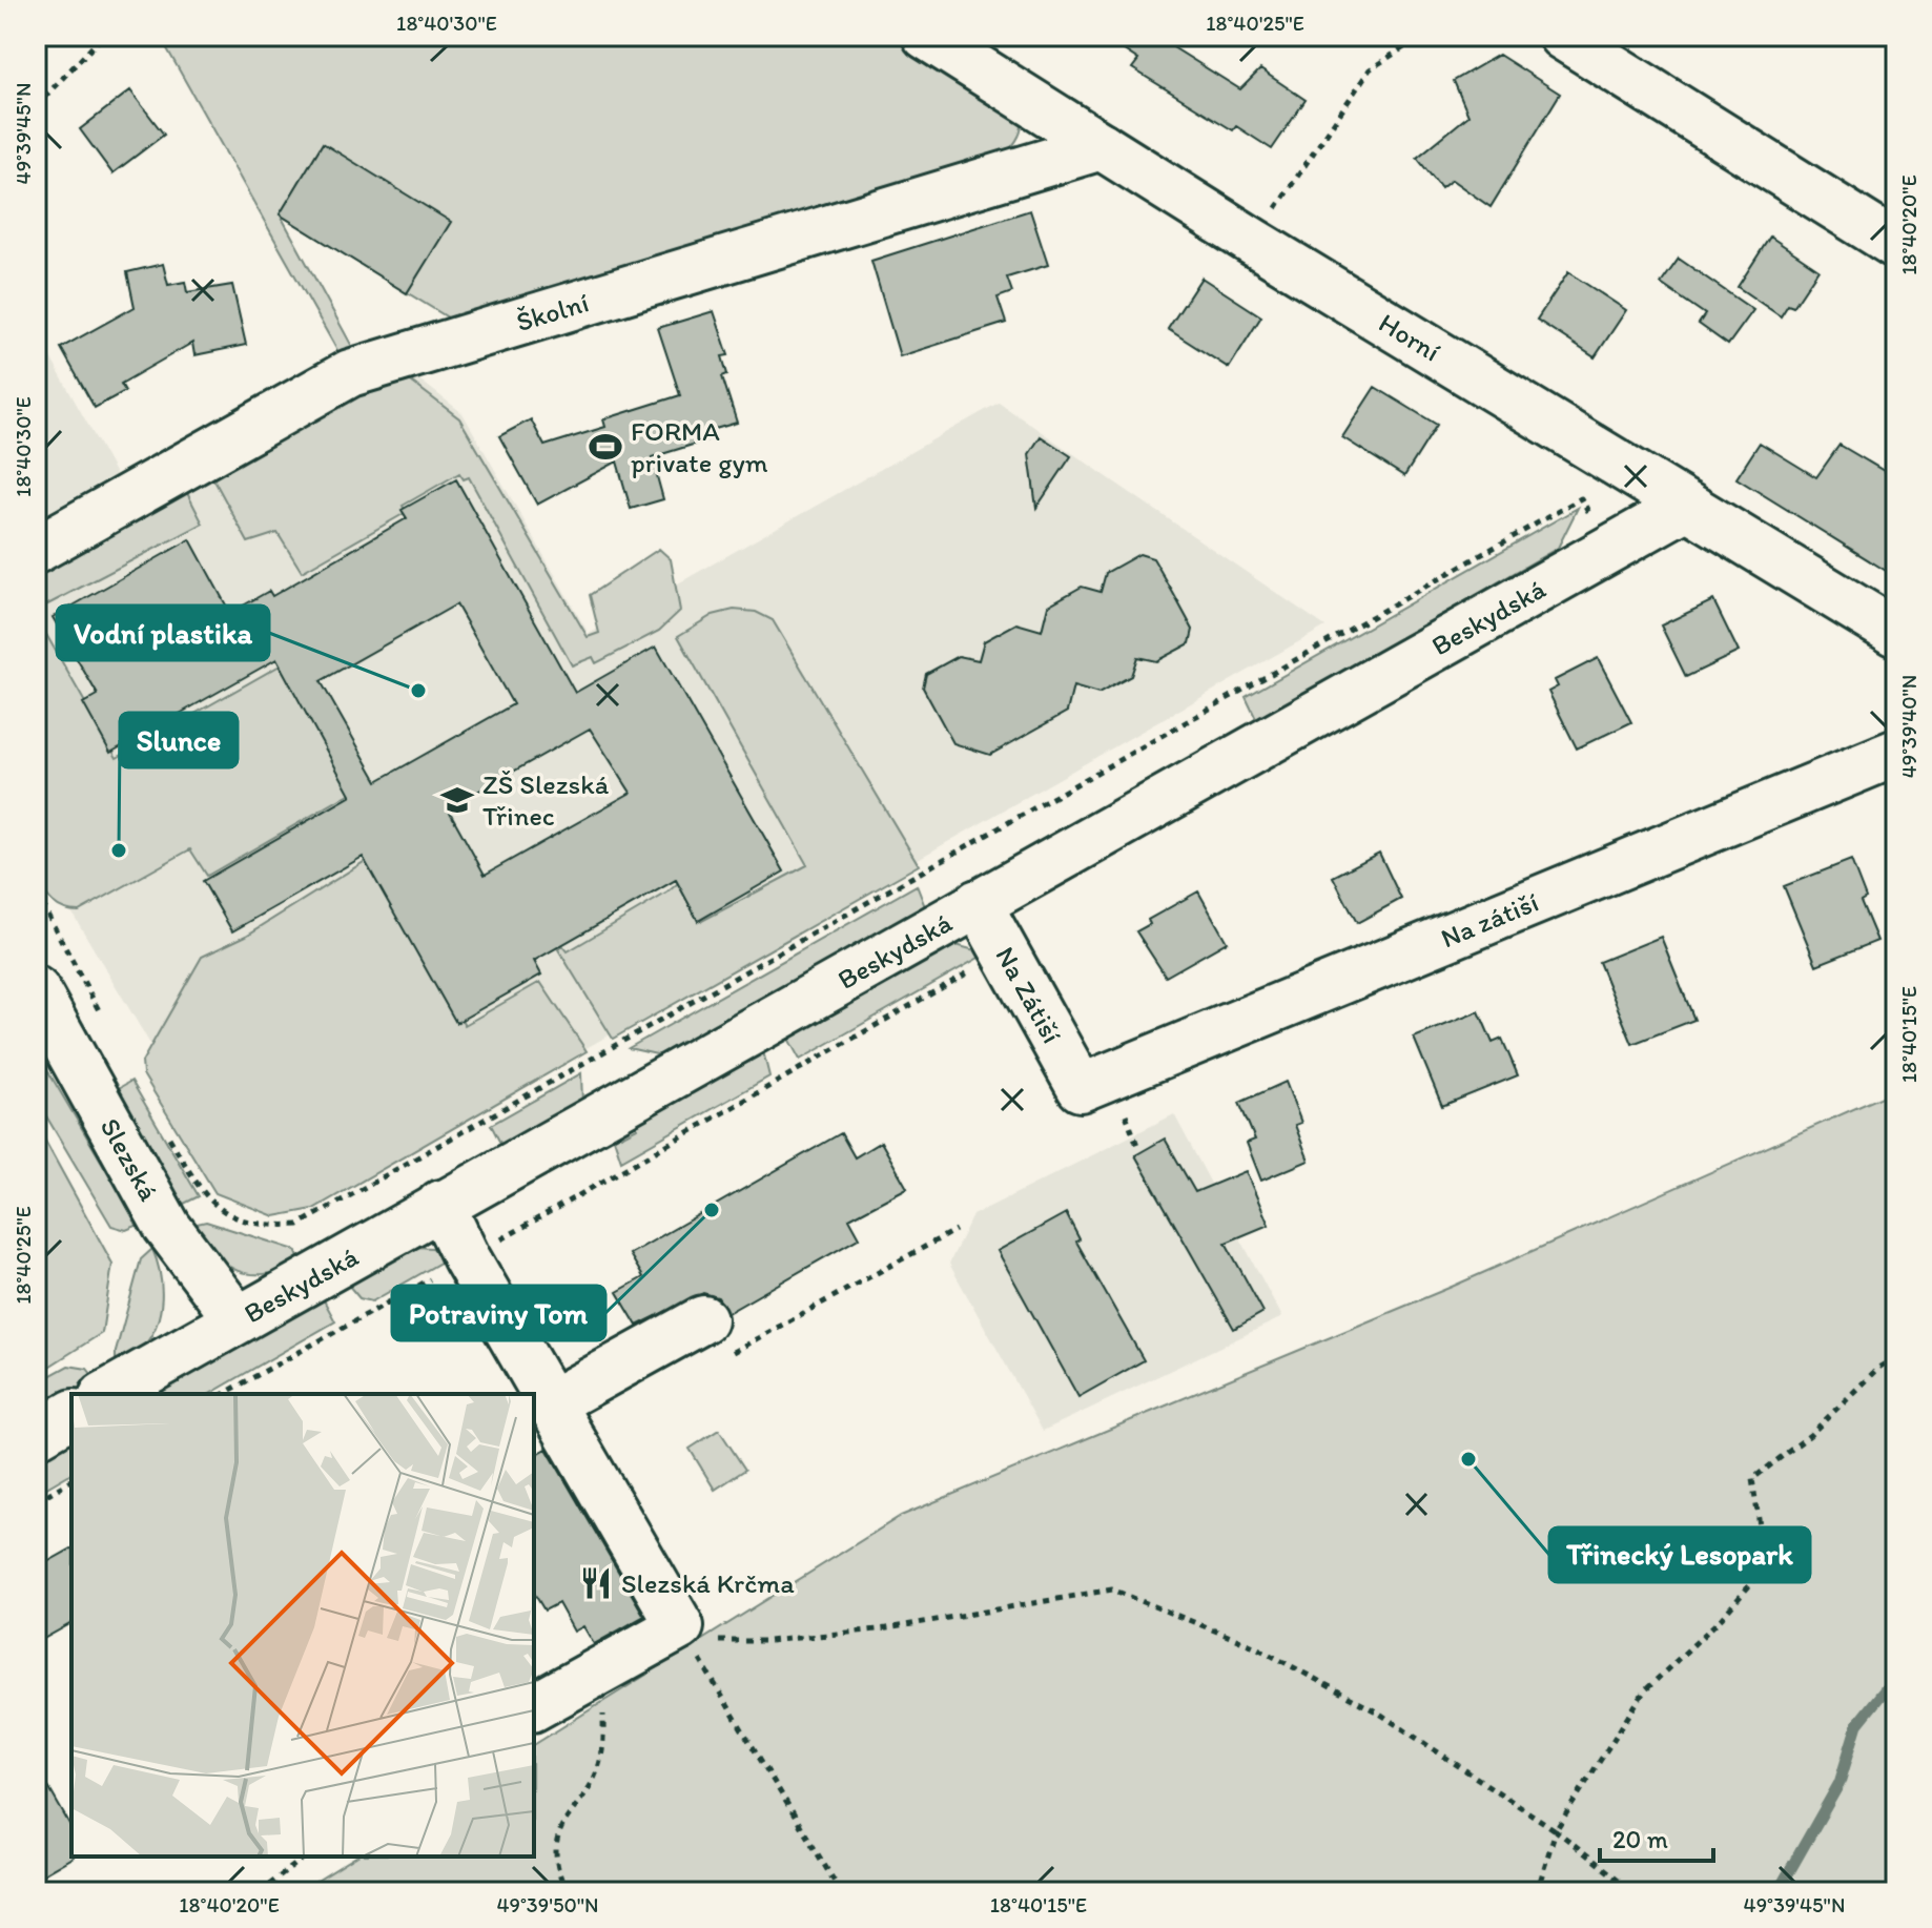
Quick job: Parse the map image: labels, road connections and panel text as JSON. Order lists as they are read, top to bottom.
{
  "streets": {
    "street": [
      "Školní",
      "Horní",
      "Beskydská",
      "Na zátiší",
      "Na Zátiší",
      "Slezská"
    ]
  },
  "crossings": [
    ["Školní", "Horní"],
    ["Horní", "Beskydská"],
    ["Beskydská", "Na Zátiší"],
    ["Beskydská", "Slezská"],
    ["Na zátiší", "Na Zátiší"]
  ],
  "places": {
    "sports": ["FORMA private gym"],
    "other": [
      "Vodní plastika",
      "Slunce",
      "Potraviny Tom",
      "Třinecký Lesopark"
    ],
    "school or university": ["ZŠ Slezská Třinec"],
    "restaurant": ["Slezská Krčma"]
  },
  "scale_bar": "20 m",
  "coordinates": [
    "18°40'30\"E",
    "18°40'25\"E",
    "49°39'45\"N",
    "18°40'20\"E",
    "49°39'40\"N",
    "18°40'15\"E",
    "49°39'50\"N"
  ]
}
